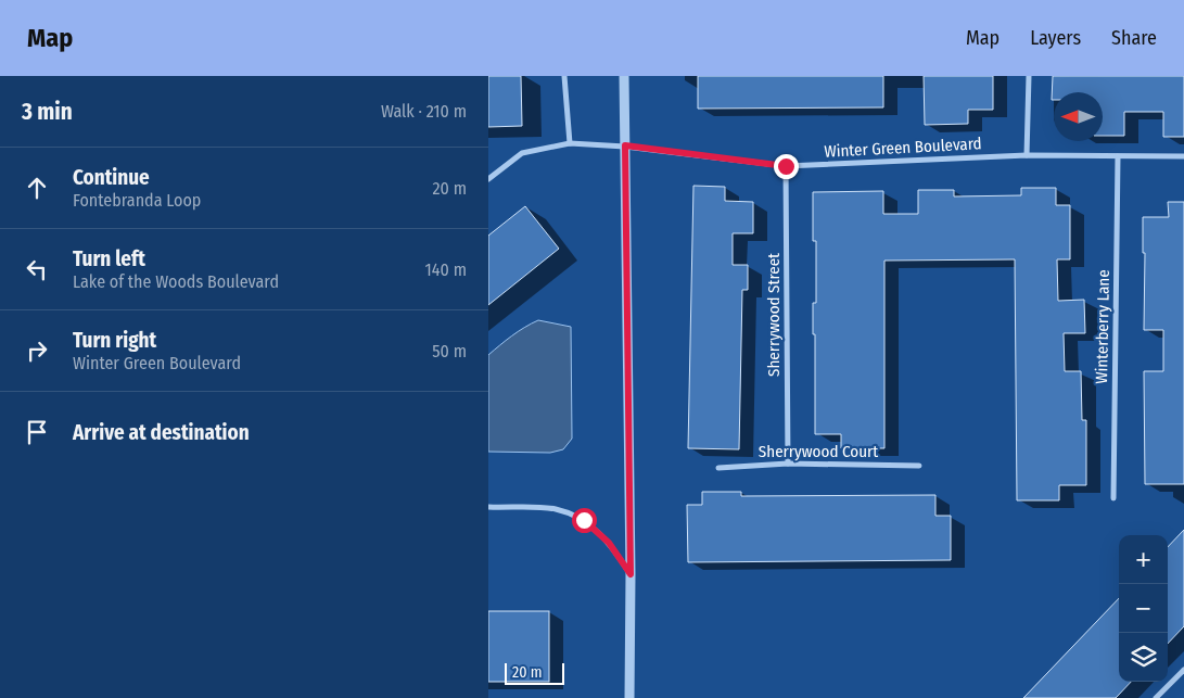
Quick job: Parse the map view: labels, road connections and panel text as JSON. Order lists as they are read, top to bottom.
{
  "streets": {
    "street": [
      "Winter Green Boulevard",
      "Sherrywood Street",
      "Winterberry Lane",
      "Sherrywood Court"
    ]
  },
  "crossings": [
    ["Winter Green Boulevard", "Sherrywood Street"],
    ["Winter Green Boulevard", "Winterberry Lane"],
    ["Sherrywood Street", "Sherrywood Court"]
  ],
  "scale_bar": "20 m",
  "north": "left",
  "page": {
    "header": "Map",
    "nav": ["Map", "Layers", "Share"],
    "heading": ["3 min", "Walk · 210 m"],
    "list": [
      ["Continue", "Fontebranda Loop", "20 m"],
      ["Turn left", "Lake of the Woods Boulevard", "140 m"],
      ["Turn right", "Winter Green Boulevard", "50 m"],
      "Arrive at destination"
    ],
    "map_buttons": ["+", "−"],
    "scale": "20 m"
  }
}
